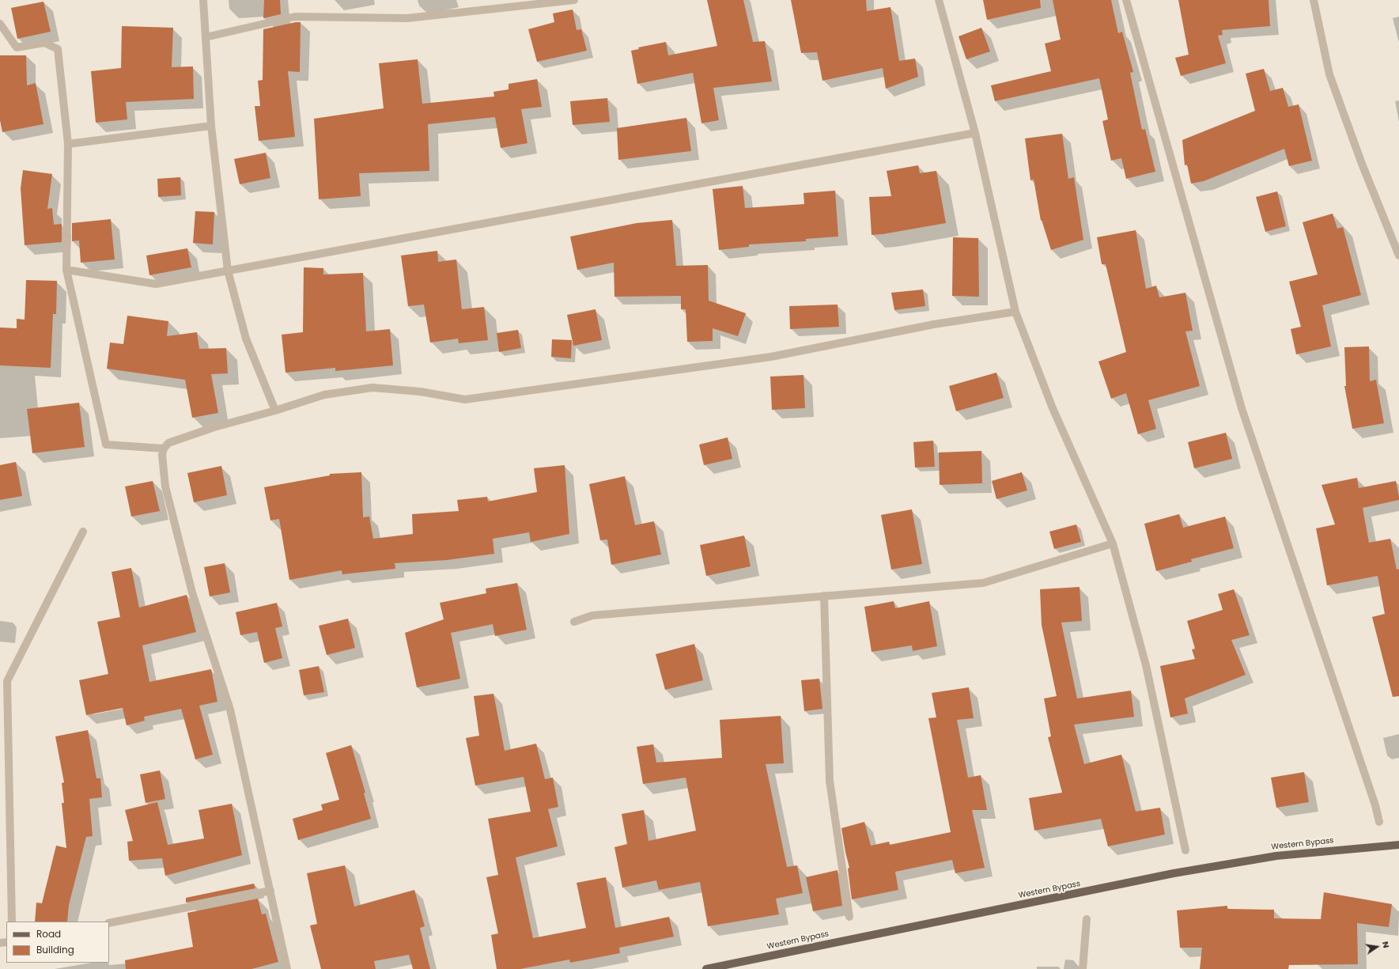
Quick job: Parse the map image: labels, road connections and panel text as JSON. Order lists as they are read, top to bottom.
{
  "streets": {
    "main road": ["Western Bypass"]
  },
  "legend": ["Road", "Building"],
  "north": "right"
}
